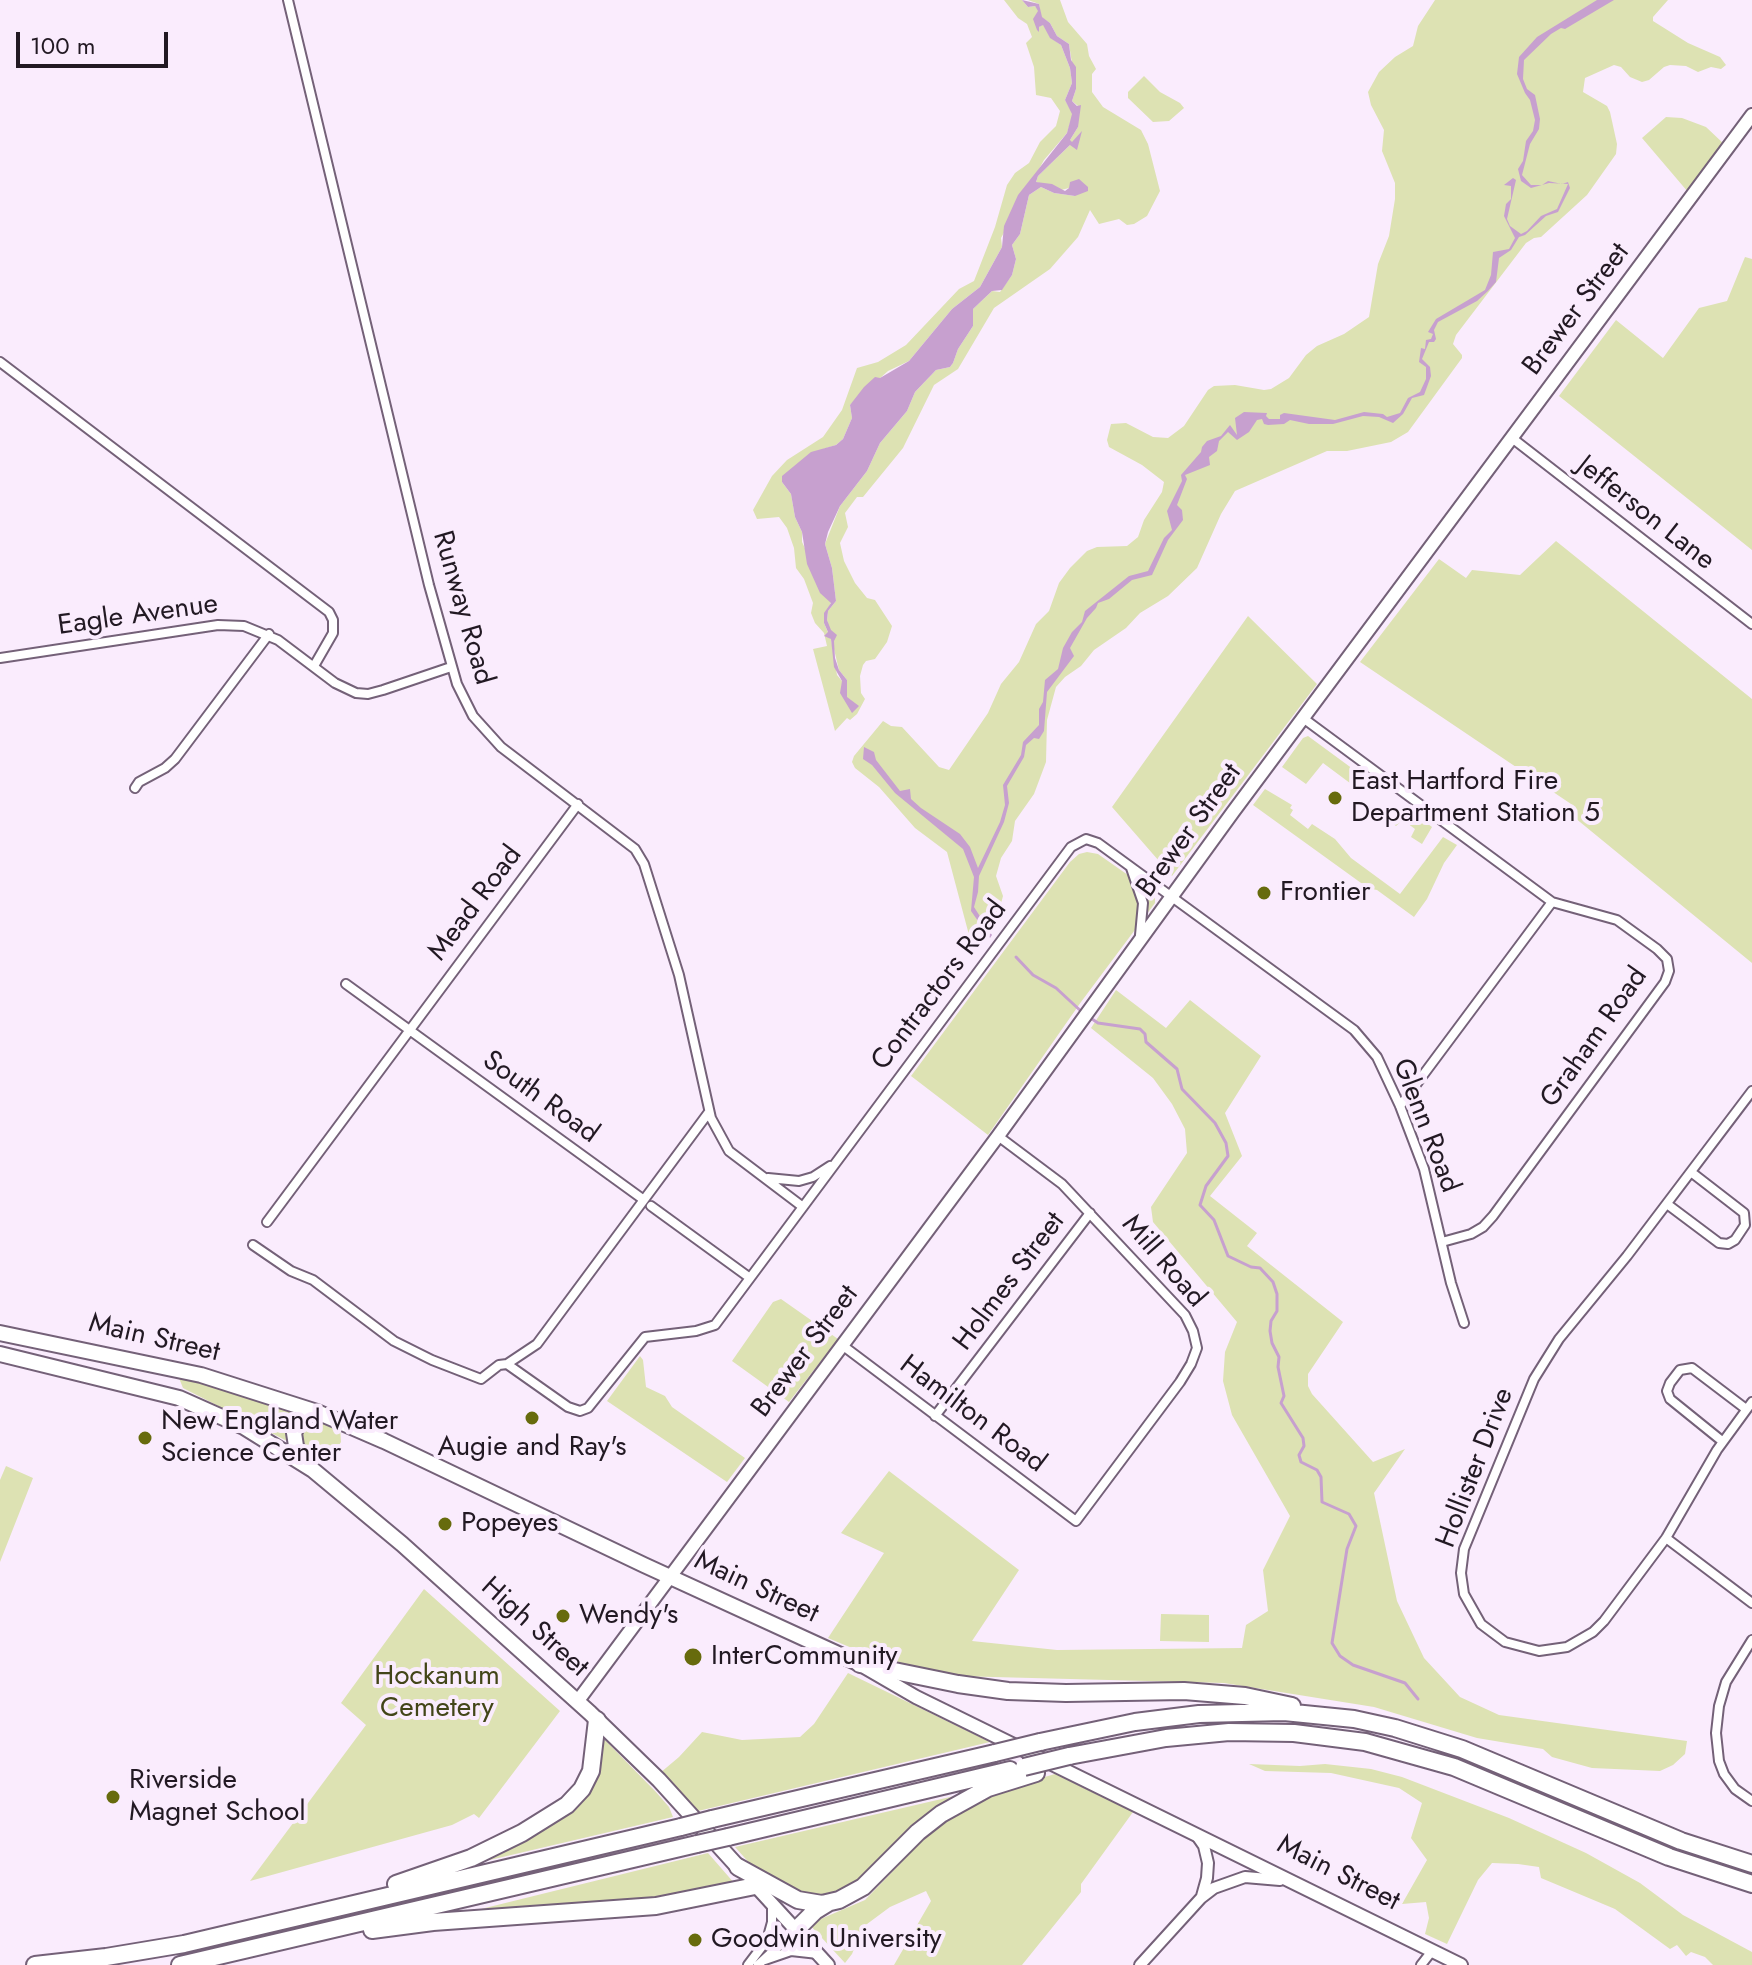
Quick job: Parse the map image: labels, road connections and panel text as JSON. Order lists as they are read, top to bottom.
{
  "streets": {
    "main road": ["Brewer Street", "Main Street", "High Street"],
    "street": [
      "Jefferson Lane",
      "Runway Road",
      "Eagle Avenue",
      "Mead Road",
      "Contractors Road",
      "Graham Road",
      "South Road",
      "Glenn Road",
      "Mill Road",
      "Holmes Street",
      "Hamilton Road",
      "Hollister Drive"
    ]
  },
  "crossings": [
    ["Brewer Street", "Jefferson Lane"],
    ["Brewer Street", "Contractors Road"],
    ["Brewer Street", "Graham Road"],
    ["Brewer Street", "Glenn Road"],
    ["Brewer Street", "Mill Road"],
    ["Brewer Street", "Main Street"],
    ["Brewer Street", "Hamilton Road"],
    ["Brewer Street", "High Street"],
    ["Runway Road", "Eagle Avenue"],
    ["Runway Road", "Mead Road"],
    ["Runway Road", "Contractors Road"],
    ["Mead Road", "South Road"],
    ["Contractors Road", "South Road"],
    ["Contractors Road", "Glenn Road"],
    ["Graham Road", "Glenn Road"],
    ["Mill Road", "Holmes Street"],
    ["Mill Road", "Hamilton Road"],
    ["Holmes Street", "Hamilton Road"],
    ["Main Street", "High Street"]
  ],
  "parks": ["Hockanum Cemetery"],
  "places": [
    "East Hartford Fire Department Station 5",
    "Frontier",
    "Augie and Ray's",
    "New England Water Science Center",
    "Popeyes",
    "Wendy's",
    "InterCommunity",
    "Riverside Magnet School",
    "Goodwin University"
  ],
  "scale_bar": "100 m"
}
